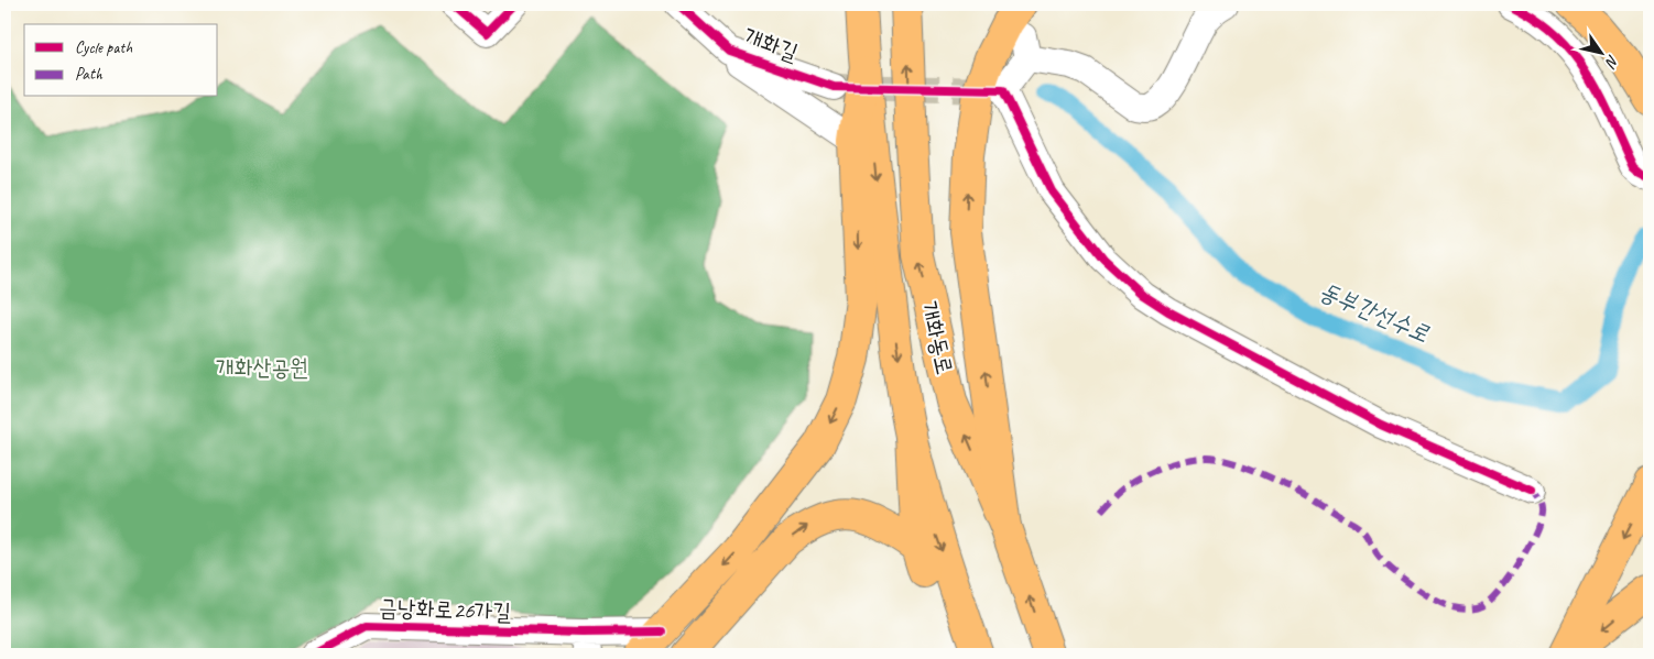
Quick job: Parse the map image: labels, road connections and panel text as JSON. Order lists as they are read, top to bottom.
{
  "streets": {
    "main road": ["개화동로"],
    "street": ["개화길", "금낭화로26가길"]
  },
  "water": ["동부간선수로"],
  "parks": ["개화산공원"],
  "legend": ["Cycle path", "Path"],
  "north": "bottom right"
}
